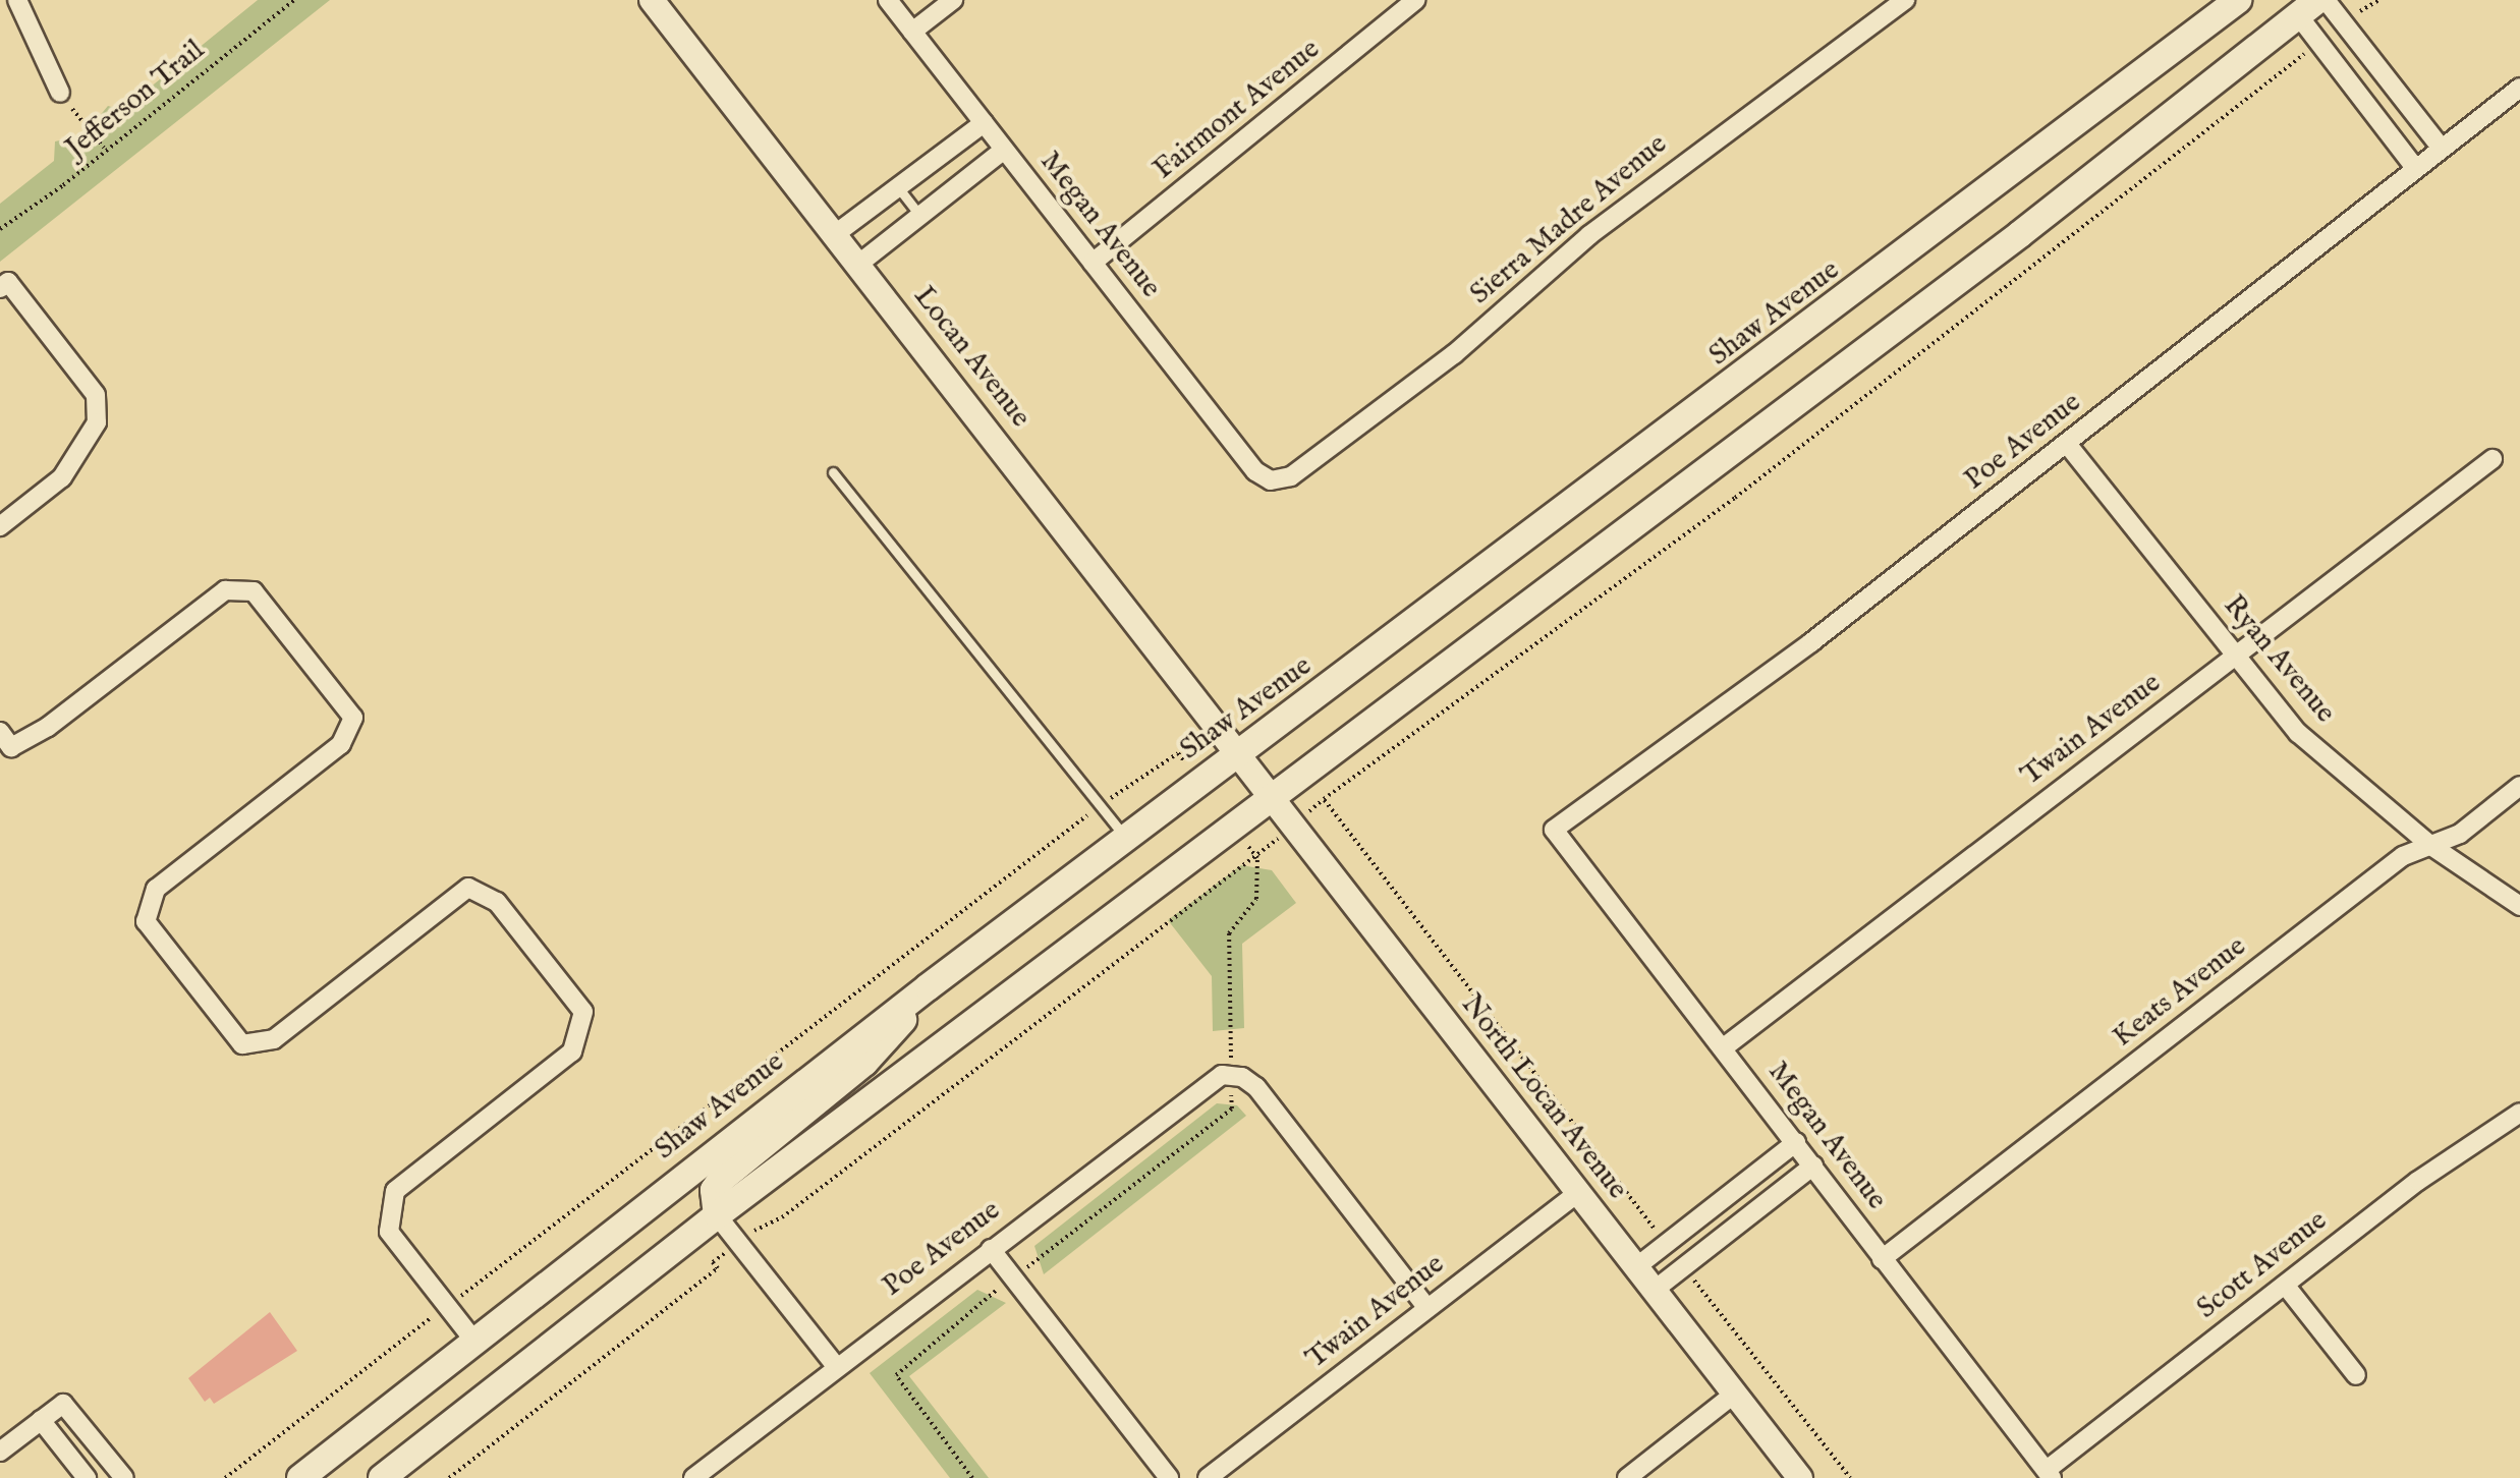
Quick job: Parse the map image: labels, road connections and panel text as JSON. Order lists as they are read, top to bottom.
{
  "streets": {
    "main road": ["Shaw Avenue"],
    "street": [
      "Fairmont Avenue",
      "Sierra Madre Avenue",
      "Megan Avenue",
      "Locan Avenue",
      "Poe Avenue",
      "Ryan Avenue",
      "Twain Avenue",
      "Keats Avenue",
      "North Locan Avenue",
      "Scott Avenue"
    ],
    "path": ["Jefferson Trail"]
  },
  "crossings": [
    ["Fairmont Avenue", "Megan Avenue"],
    ["Sierra Madre Avenue", "Megan Avenue"],
    ["Megan Avenue", "Poe Avenue"],
    ["Megan Avenue", "Twain Avenue"],
    ["Megan Avenue", "Keats Avenue"],
    ["Megan Avenue", "Scott Avenue"],
    ["Shaw Avenue", "Locan Avenue"],
    ["Shaw Avenue", "North Locan Avenue"],
    ["Locan Avenue", "North Locan Avenue"],
    ["Poe Avenue", "Ryan Avenue"],
    ["Poe Avenue", "Twain Avenue"],
    ["Ryan Avenue", "Twain Avenue"],
    ["Ryan Avenue", "Keats Avenue"],
    ["Twain Avenue", "North Locan Avenue"]
  ]
}
